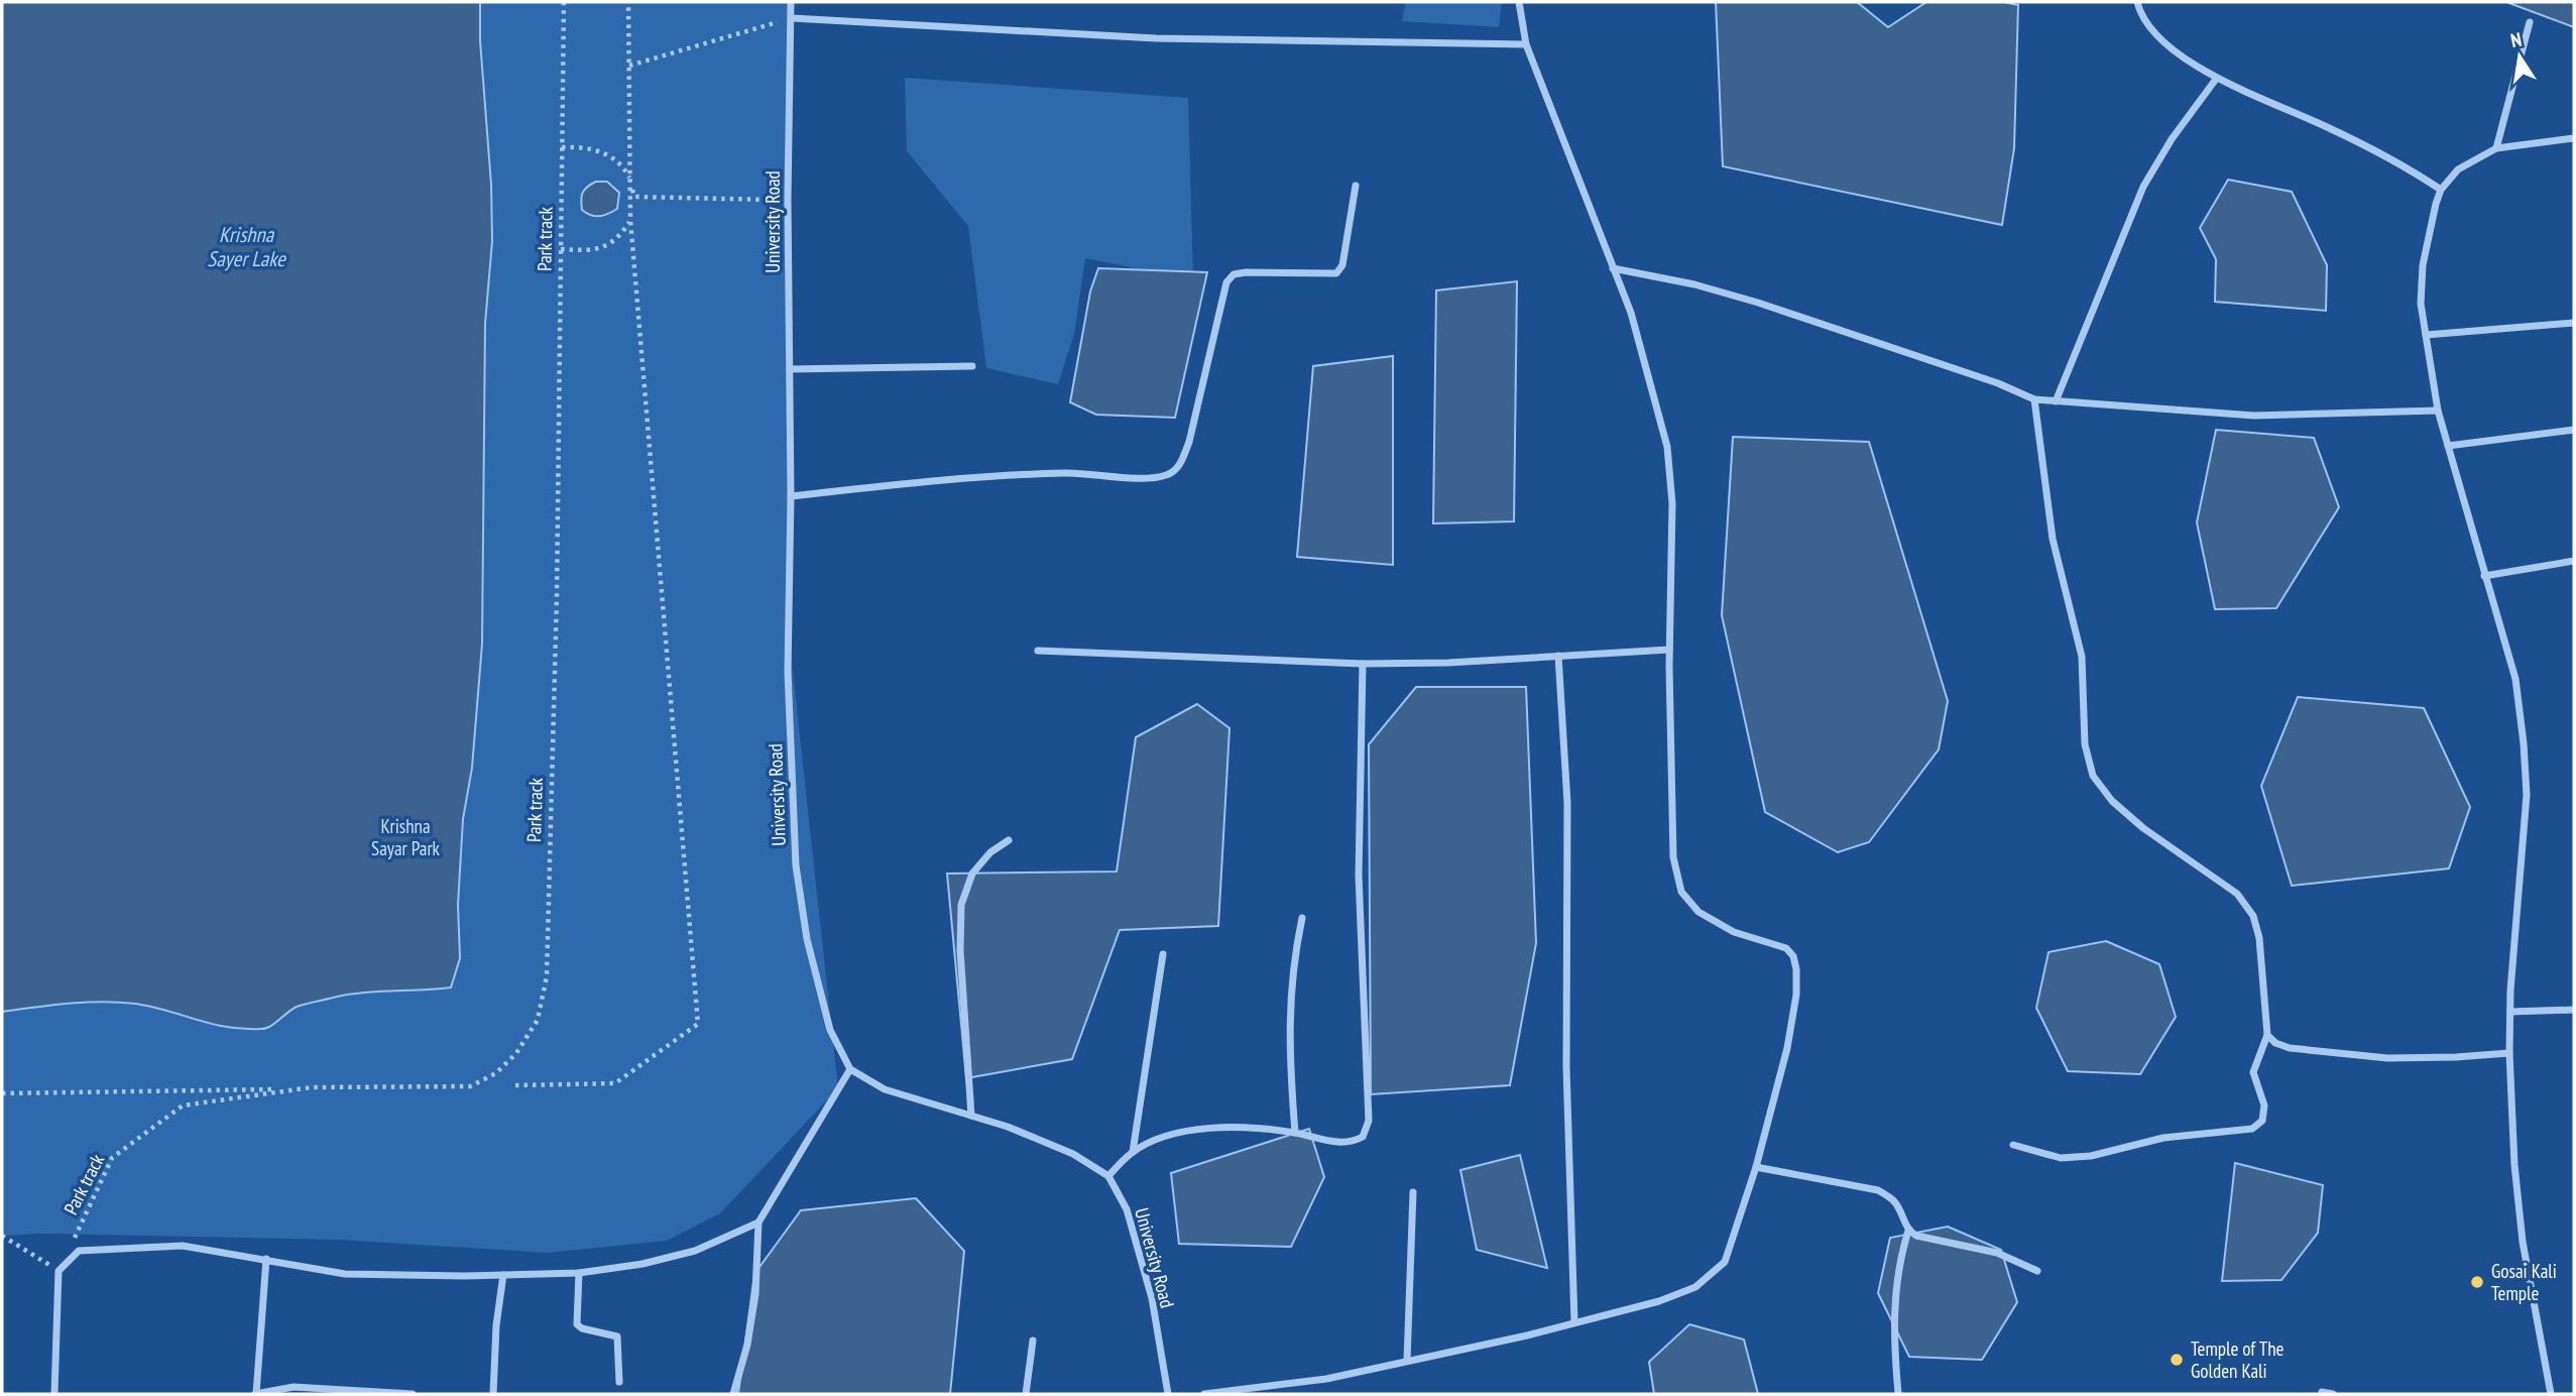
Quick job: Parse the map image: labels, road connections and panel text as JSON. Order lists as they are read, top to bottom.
{
  "streets": {
    "street": ["University Road"],
    "path": ["Park track"]
  },
  "water": ["Krishna Sayer Lake"],
  "parks": ["Krishna Sayar Park"],
  "places": ["Gosai Kali Temple", "Temple of The Golden Kali"],
  "north": "top"
}
